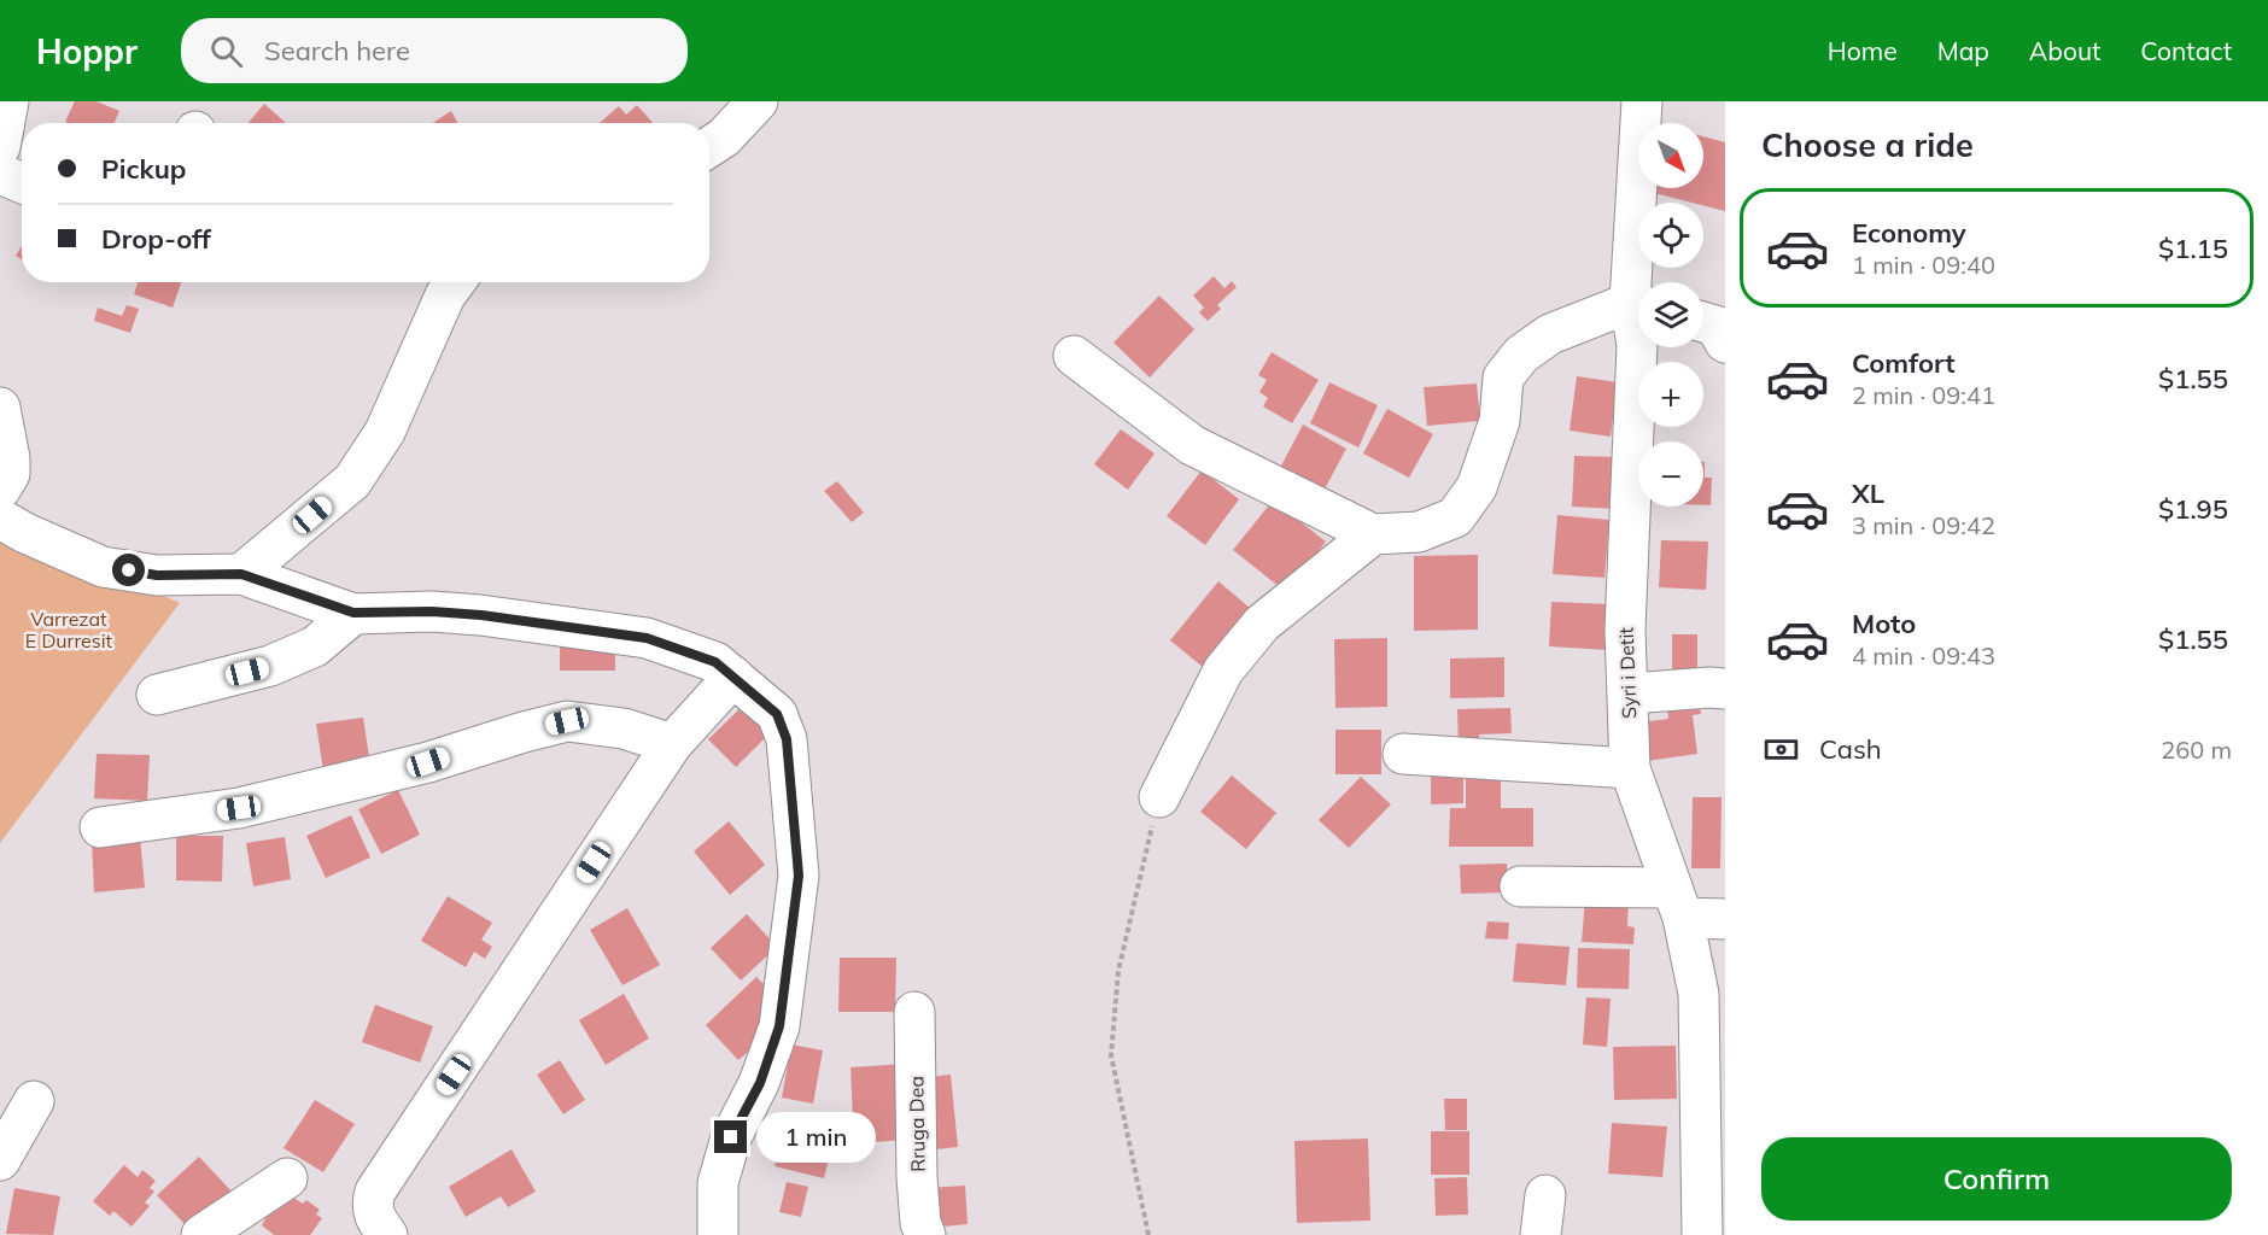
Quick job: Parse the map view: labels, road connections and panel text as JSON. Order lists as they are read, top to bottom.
{
  "streets": {
    "street": ["Syri i Detit", "Rruga Dea"]
  },
  "parks": ["Varrezat E Durresit"],
  "north": "bottom right",
  "page": {
    "header": "Hoppr",
    "search": "Search here",
    "nav": [
      "Home",
      "Map",
      "About",
      "Contact"
    ],
    "heading": "Choose a ride",
    "map_buttons": ["+", "−"],
    "banner": ["Pickup", "Drop-off"],
    "list": [
      {
        "name": "Economy",
        "note": "1 min · 09:40",
        "value": "$1.15"
      },
      {
        "name": "Comfort",
        "note": "2 min · 09:41",
        "value": "$1.55"
      },
      {
        "name": "XL",
        "note": "3 min · 09:42",
        "value": "$1.95"
      },
      {
        "name": "Moto",
        "note": "4 min · 09:43",
        "value": "$1.55"
      }
    ],
    "pay": ["Cash", "260 m"],
    "bubble": "1 min",
    "buttons": "Confirm"
  }
}
